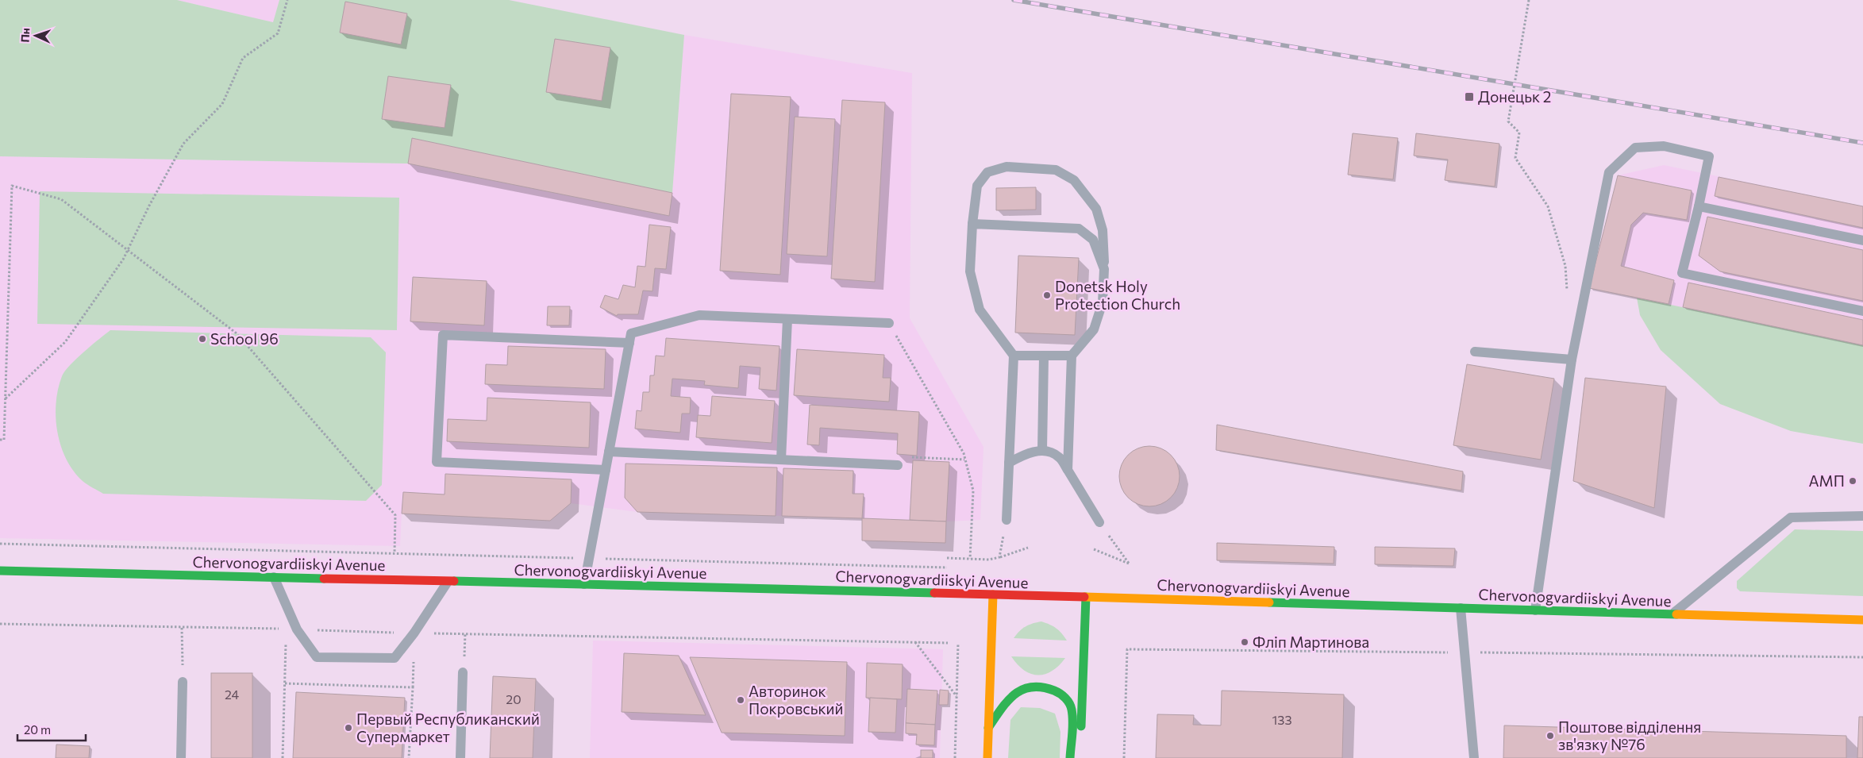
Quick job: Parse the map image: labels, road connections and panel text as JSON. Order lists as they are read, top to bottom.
{
  "streets": {
    "main road": ["Chervonogvardiiskyi Avenue"]
  },
  "places": {
    "transit": ["Донецьк 2"],
    "other": [
      "Donetsk Holy Protection Church",
      "School 96",
      "АМП",
      "Фліп Мартинова",
      "Авторинок Покровський",
      "Первый Республиканский Супермаркет",
      "Поштове відділення зв'язку №76"
    ]
  },
  "house_numbers": ["24", "20", "133"],
  "scale_bar": "20 m",
  "north": "left"
}
